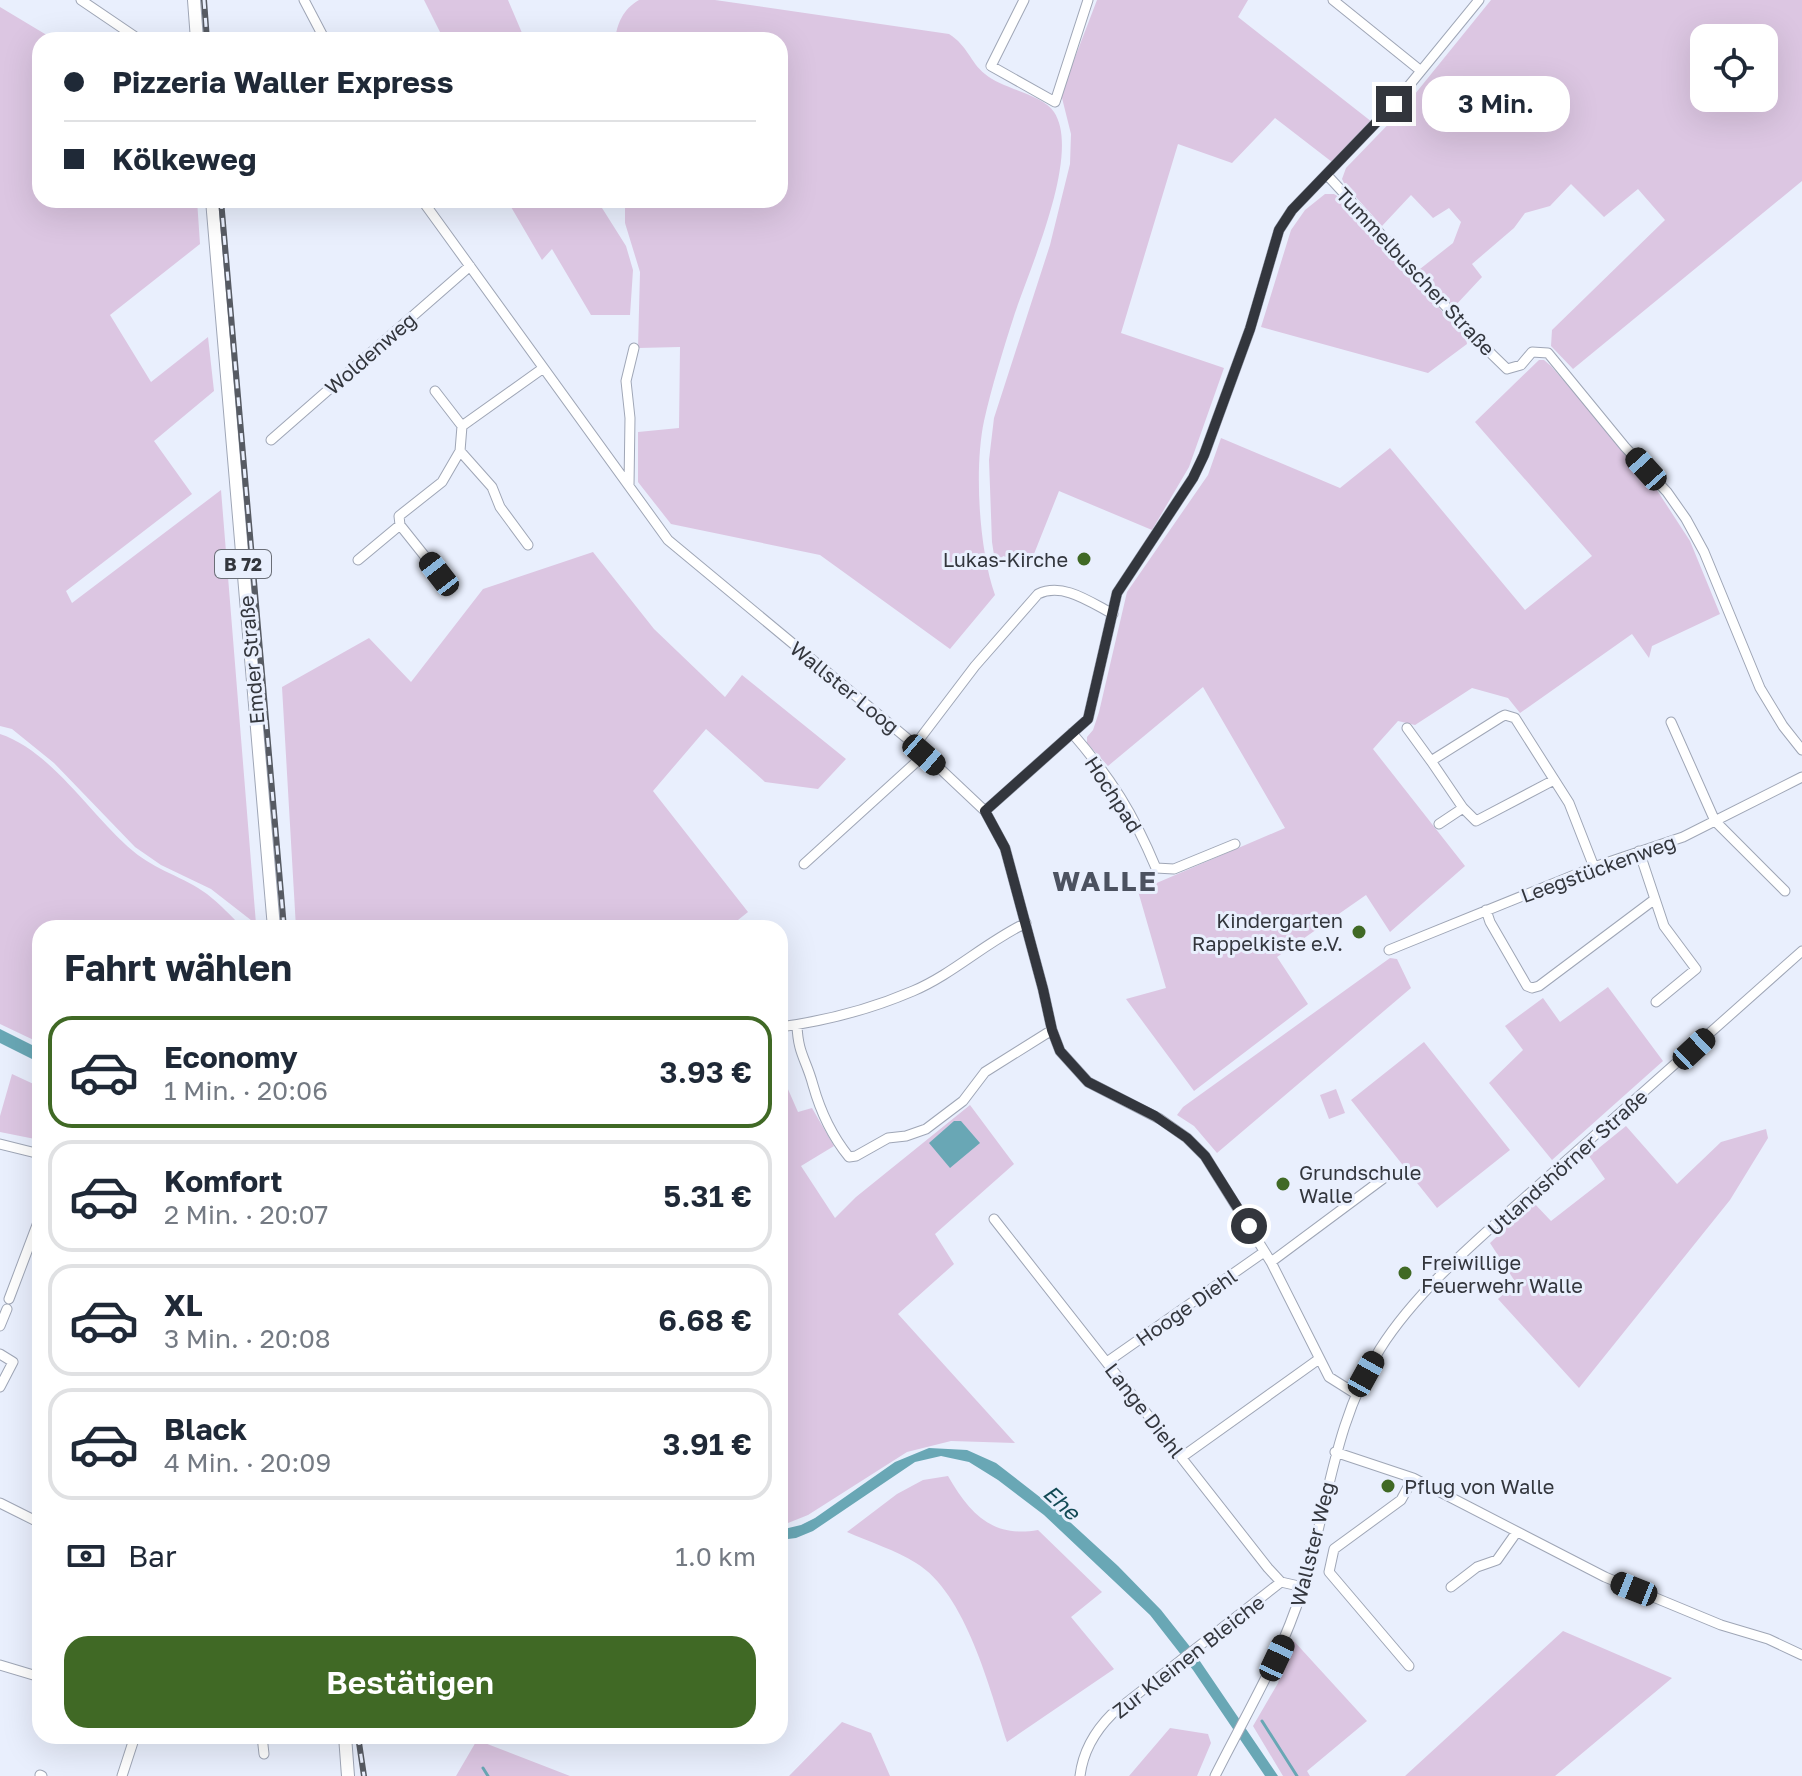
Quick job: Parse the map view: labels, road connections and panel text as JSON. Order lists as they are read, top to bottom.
{
  "streets": {
    "main road": ["B 72", "Emder Straße"],
    "street": [
      "Tummelbuscher Straße",
      "Woldenweg",
      "Wallster Loog",
      "Hochpad",
      "Leegstückenweg",
      "Utlandshörner Straße",
      "Hooge Diehl",
      "Lange Diehl",
      "Wallster Weg",
      "Zur Kleinen Bleiche"
    ]
  },
  "crossings": [
    ["Woldenweg", "Wallster Loog"],
    ["Wallster Loog", "Utlandshörner Straße"],
    ["Wallster Loog", "Hooge Diehl"],
    ["Wallster Loog", "Wallster Weg"],
    ["Utlandshörner Straße", "Wallster Weg"],
    ["Hooge Diehl", "Lange Diehl"],
    ["Lange Diehl", "Zur Kleinen Bleiche"]
  ],
  "districts": ["WALLE"],
  "water": ["Ehe"],
  "places": [
    "Lukas-Kirche",
    "Kindergarten Rappelkiste e.V.",
    "Grundschule Walle",
    "Freiwillige Feuerwehr Walle",
    "Pflug von Walle"
  ],
  "page": {
    "banner": ["Pizzeria Waller Express", "Kölkeweg"],
    "bubble": "3 Min.",
    "heading": "Fahrt wählen",
    "list": [
      {
        "name": "Economy",
        "note": "1 Min. · 20:06",
        "value": "3.93 €"
      },
      {
        "name": "Komfort",
        "note": "2 Min. · 20:07",
        "value": "5.31 €"
      },
      {
        "name": "XL",
        "note": "3 Min. · 20:08",
        "value": "6.68 €"
      },
      {
        "name": "Black",
        "note": "4 Min. · 20:09",
        "value": "3.91 €"
      }
    ],
    "pay": ["Bar", "1.0 km"],
    "buttons": "Bestätigen"
  }
}
